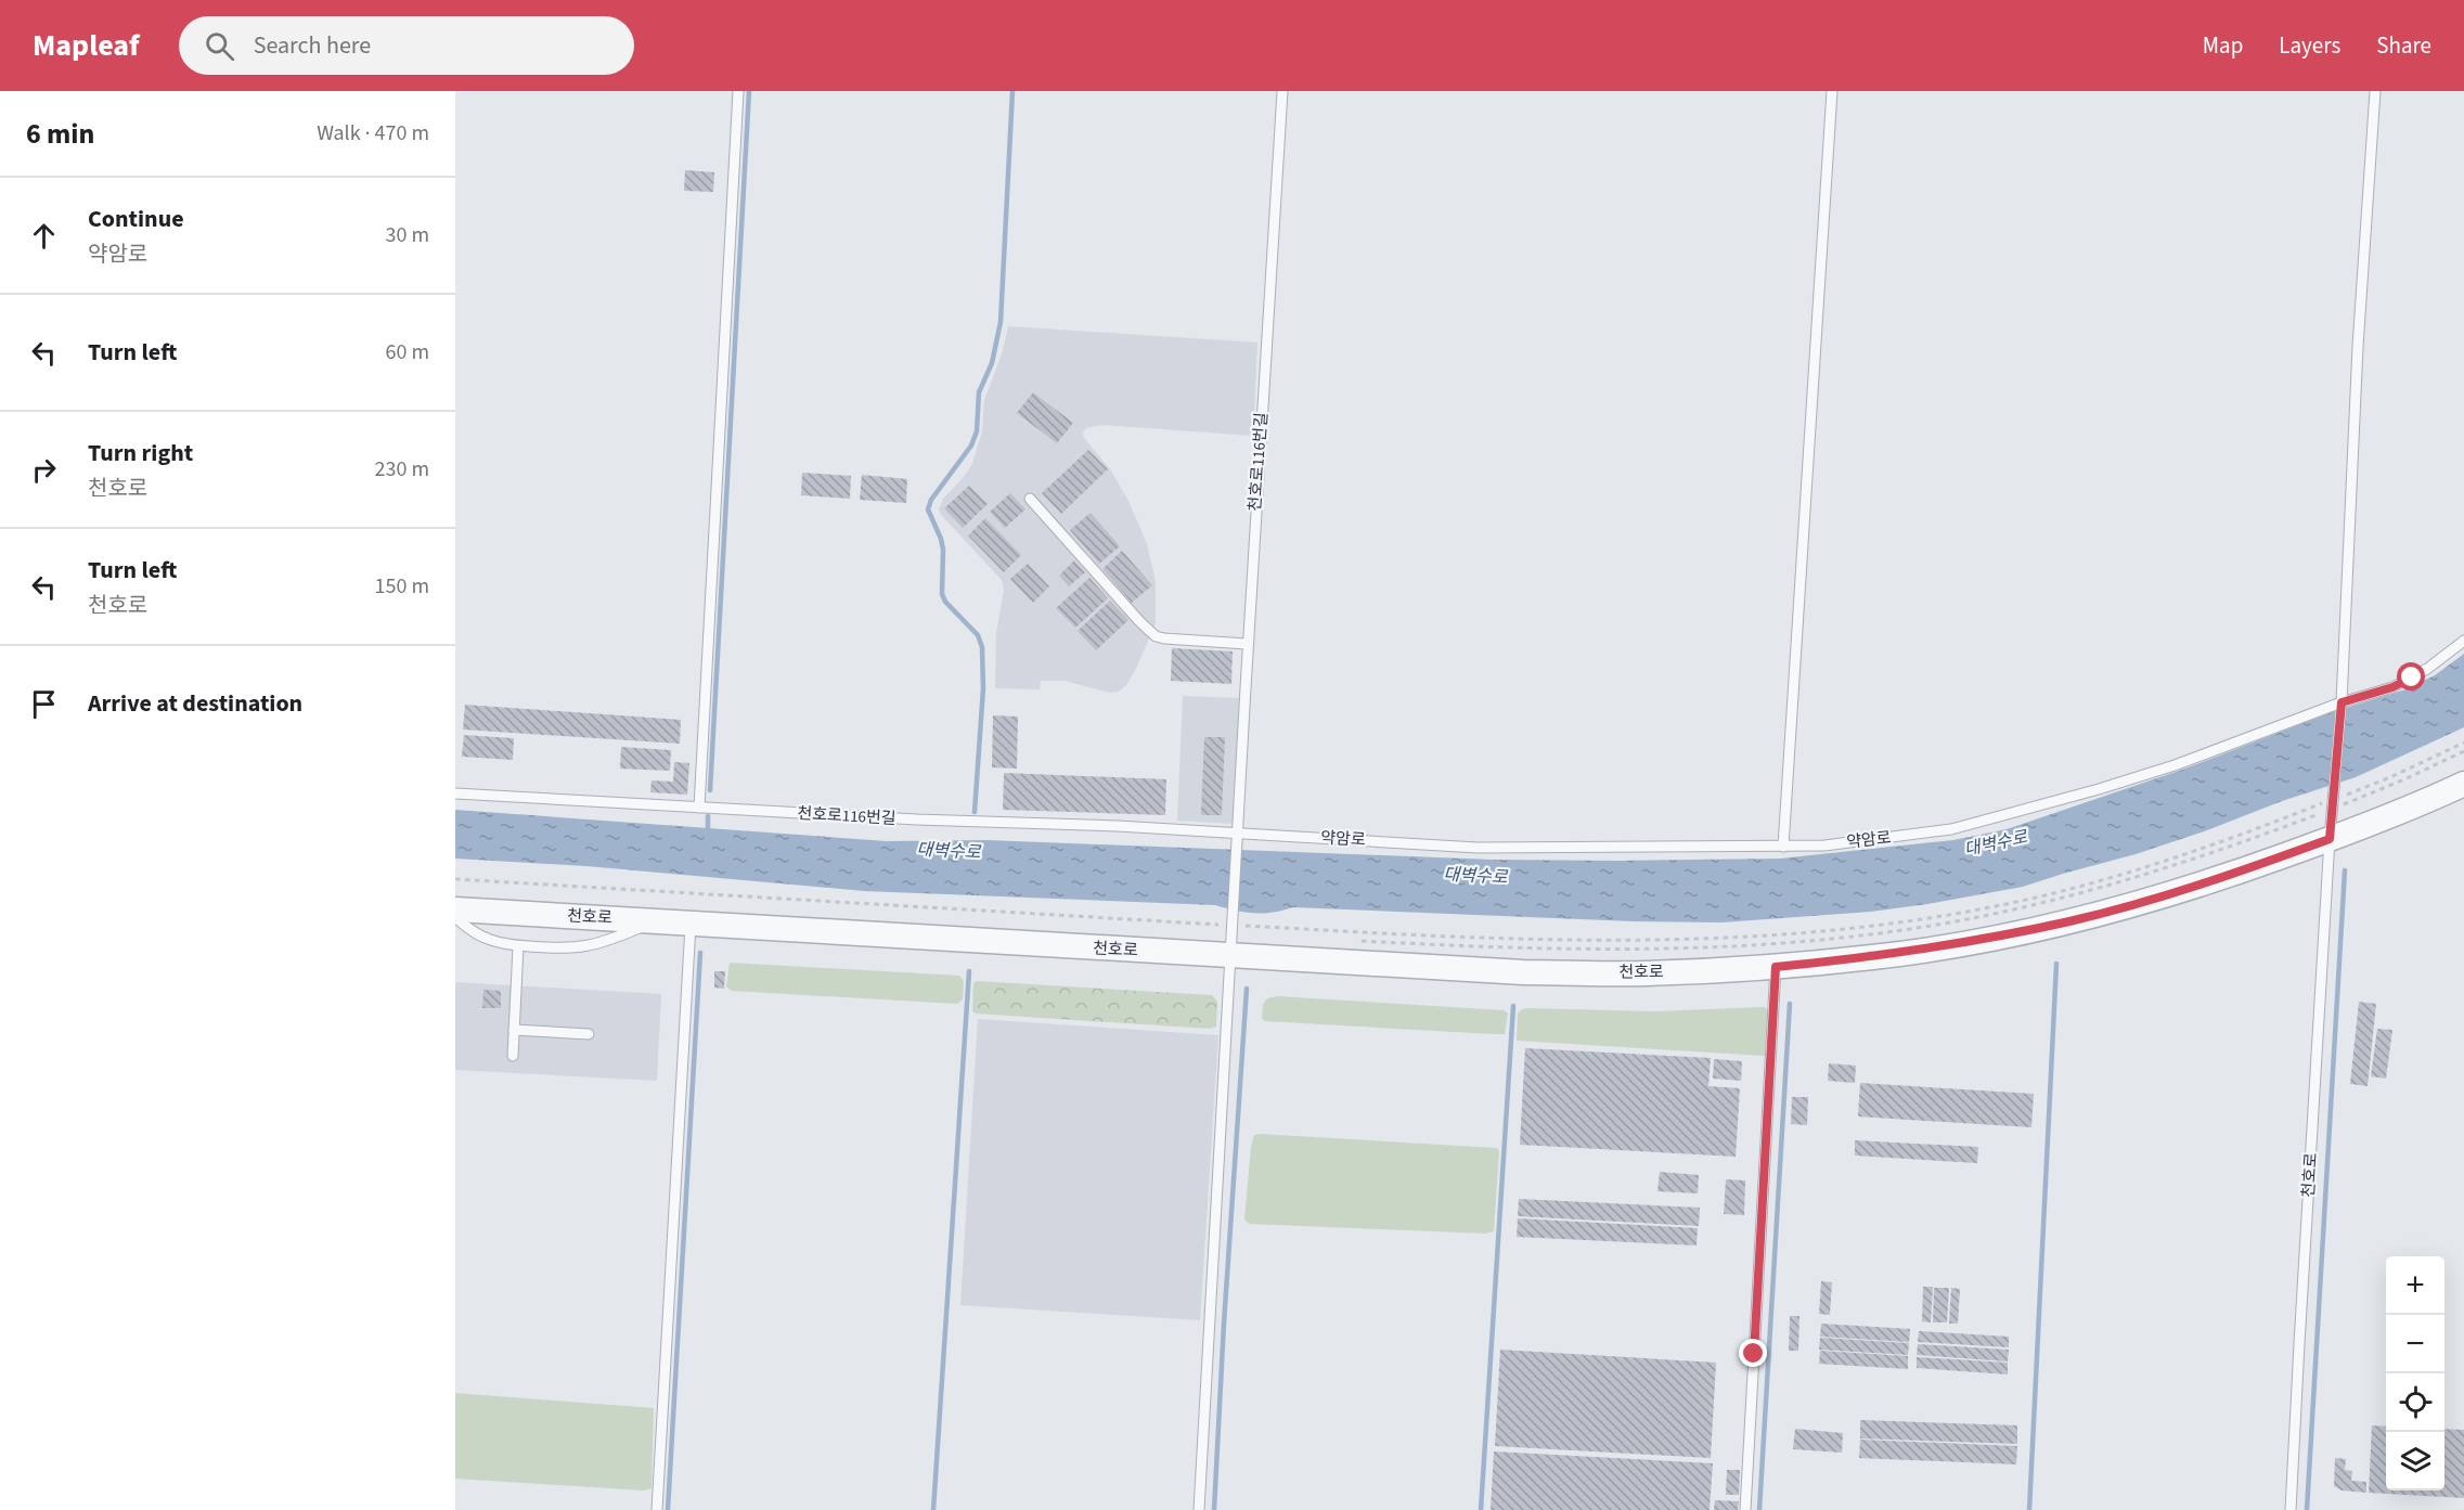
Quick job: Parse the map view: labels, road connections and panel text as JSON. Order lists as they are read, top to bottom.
{
  "streets": {
    "street": ["천호로"],
    "lane": ["천호로116번길", "약암로"]
  },
  "crossings": [
    ["천호로116번길", "약암로"],
    ["천호로116번길", "천호로"]
  ],
  "water": ["대벽수로"],
  "page": {
    "header": "Mapleaf",
    "search": "Search here",
    "nav": ["Map", "Layers", "Share"],
    "heading": ["6 min", "Walk · 470 m"],
    "list": [
      ["Continue", "약암로", "30 m"],
      ["Turn left", "60 m"],
      ["Turn right", "천호로", "230 m"],
      ["Turn left", "천호로", "150 m"],
      "Arrive at destination"
    ],
    "map_buttons": ["+", "−"]
  }
}
